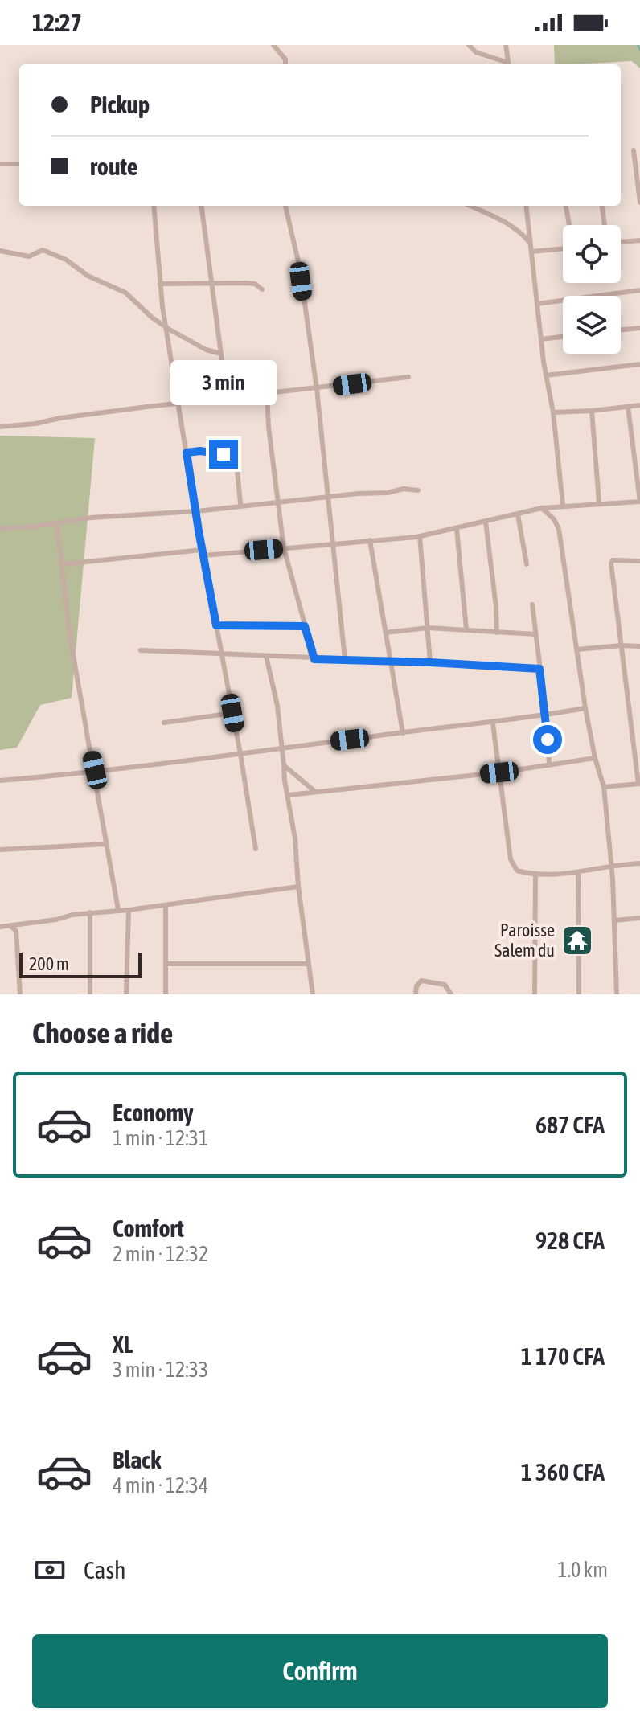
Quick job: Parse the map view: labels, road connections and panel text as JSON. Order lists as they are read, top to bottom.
{
  "places": {
    "temple": ["Paroisse Salem du"]
  },
  "scale_bar": "200 m",
  "page": {
    "status": "12:27",
    "banner": ["Pickup", "route"],
    "bubble": "3 min",
    "scale": "200 m",
    "heading": "Choose a ride",
    "list": [
      {
        "name": "Economy",
        "note": "1 min · 12:31",
        "value": "687 CFA"
      },
      {
        "name": "Comfort",
        "note": "2 min · 12:32",
        "value": "928 CFA"
      },
      {
        "name": "XL",
        "note": "3 min · 12:33",
        "value": "1 170 CFA"
      },
      {
        "name": "Black",
        "note": "4 min · 12:34",
        "value": "1 360 CFA"
      }
    ],
    "pay": ["Cash", "1.0 km"],
    "buttons": "Confirm"
  }
}
